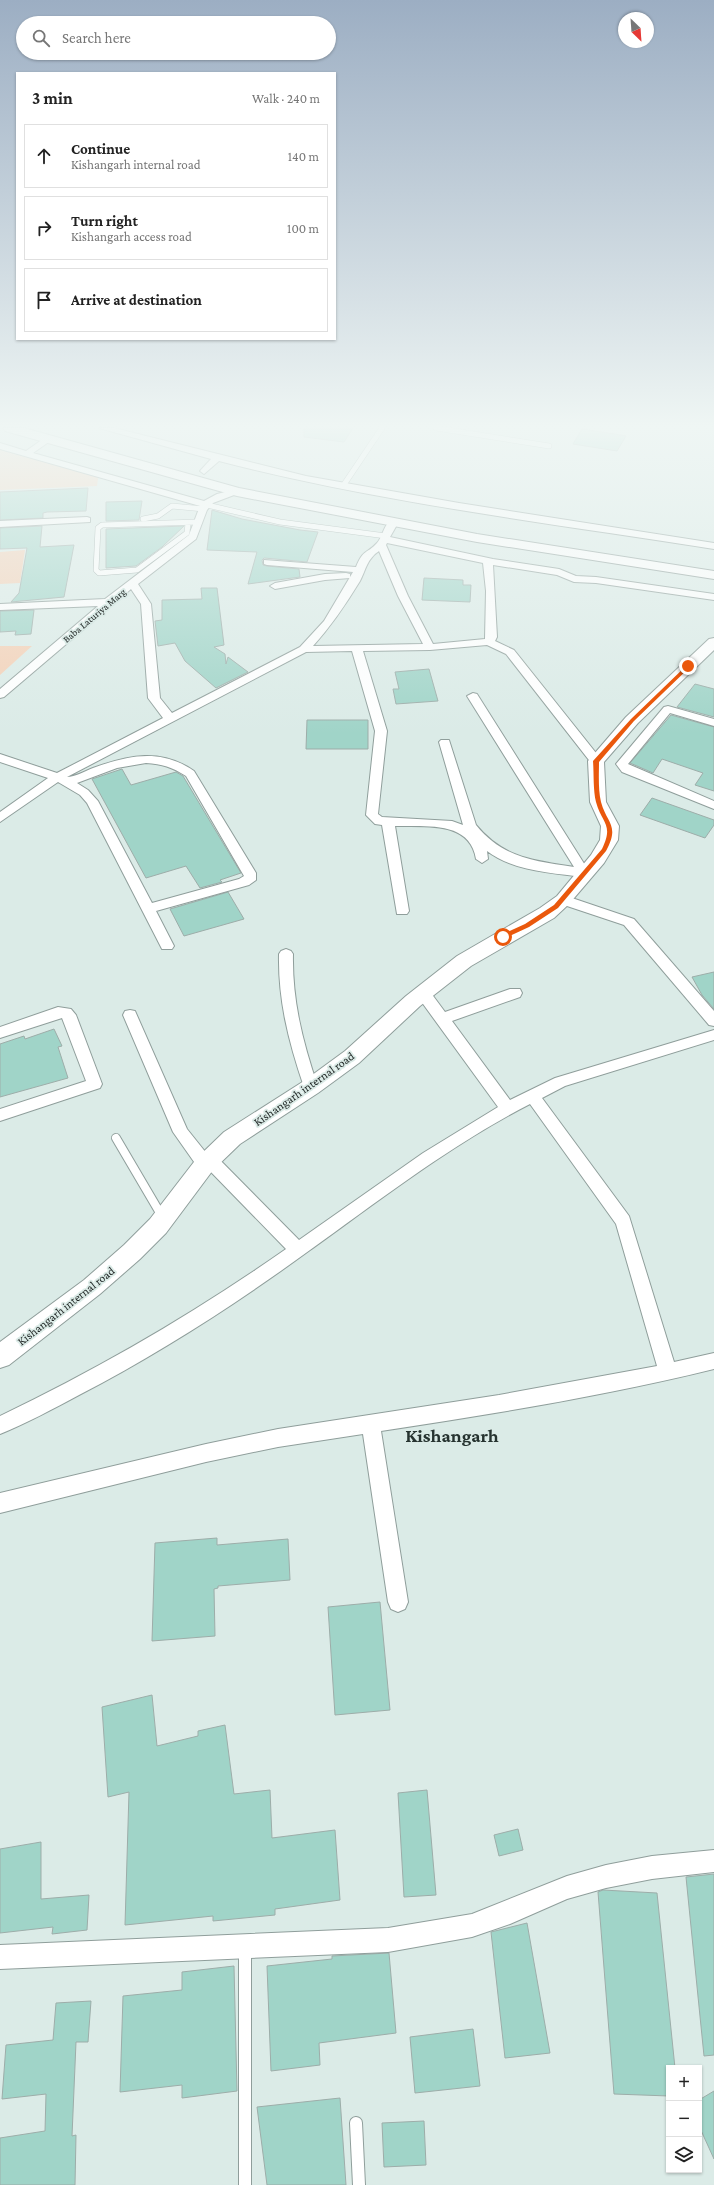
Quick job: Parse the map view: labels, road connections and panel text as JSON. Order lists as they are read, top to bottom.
{
  "streets": {
    "street": ["Baba Laturiya Marg", "Kishangarh internal road"]
  },
  "districts": ["Kishangarh"],
  "north": "bottom right",
  "page": {
    "search": "Search here",
    "heading": ["3 min", "Walk · 240 m"],
    "list": [
      ["Continue", "Kishangarh internal road", "140 m"],
      ["Turn right", "Kishangarh access road", "100 m"],
      "Arrive at destination"
    ],
    "map_buttons": ["+", "−"]
  }
}
